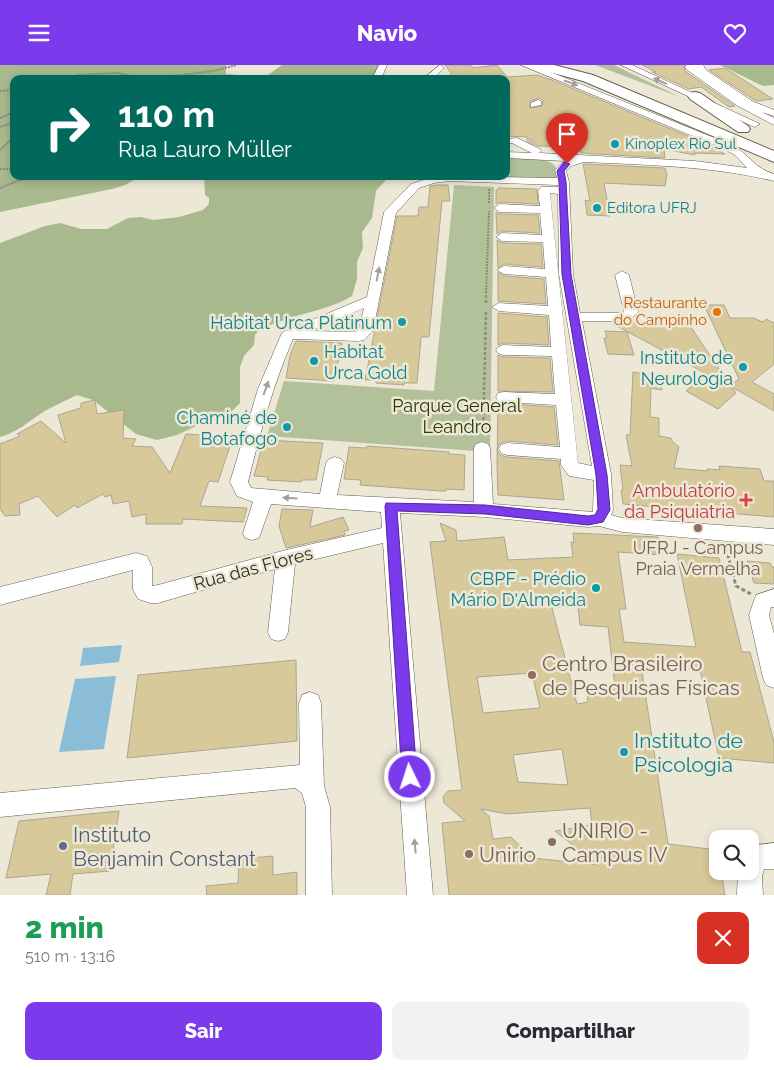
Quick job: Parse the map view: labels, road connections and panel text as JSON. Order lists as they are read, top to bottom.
{
  "streets": {
    "street": ["Rua das Flores"]
  },
  "parks": ["Parque General Leandro"],
  "places": {
    "other": [
      "Kinoplex Rio Sul",
      "Editora UFRJ",
      "Restaurante do Campinho",
      "Habitat Urca Platinum",
      "Habitat Urca Gold",
      "Instituto de Neurologia",
      "Chaminé de Botafogo",
      "UFRJ - Campus Praia Vermelha",
      "CBPF - Prédio Mário D'Almeida",
      "Centro Brasileiro de Pesquisas Físicas",
      "Instituto de Psicologia",
      "UNIRIO - Campus IV",
      "Instituto Benjamin Constant",
      "Unirio"
    ],
    "health": ["Ambulatório da Psiquiatria"]
  },
  "page": {
    "header": "Navio",
    "turn": ["110 m", "Rua Lauro Müller"],
    "heading": ["2 min", "510 m · 13:16"],
    "buttons": ["Sair", "Compartilhar"]
  }
}
